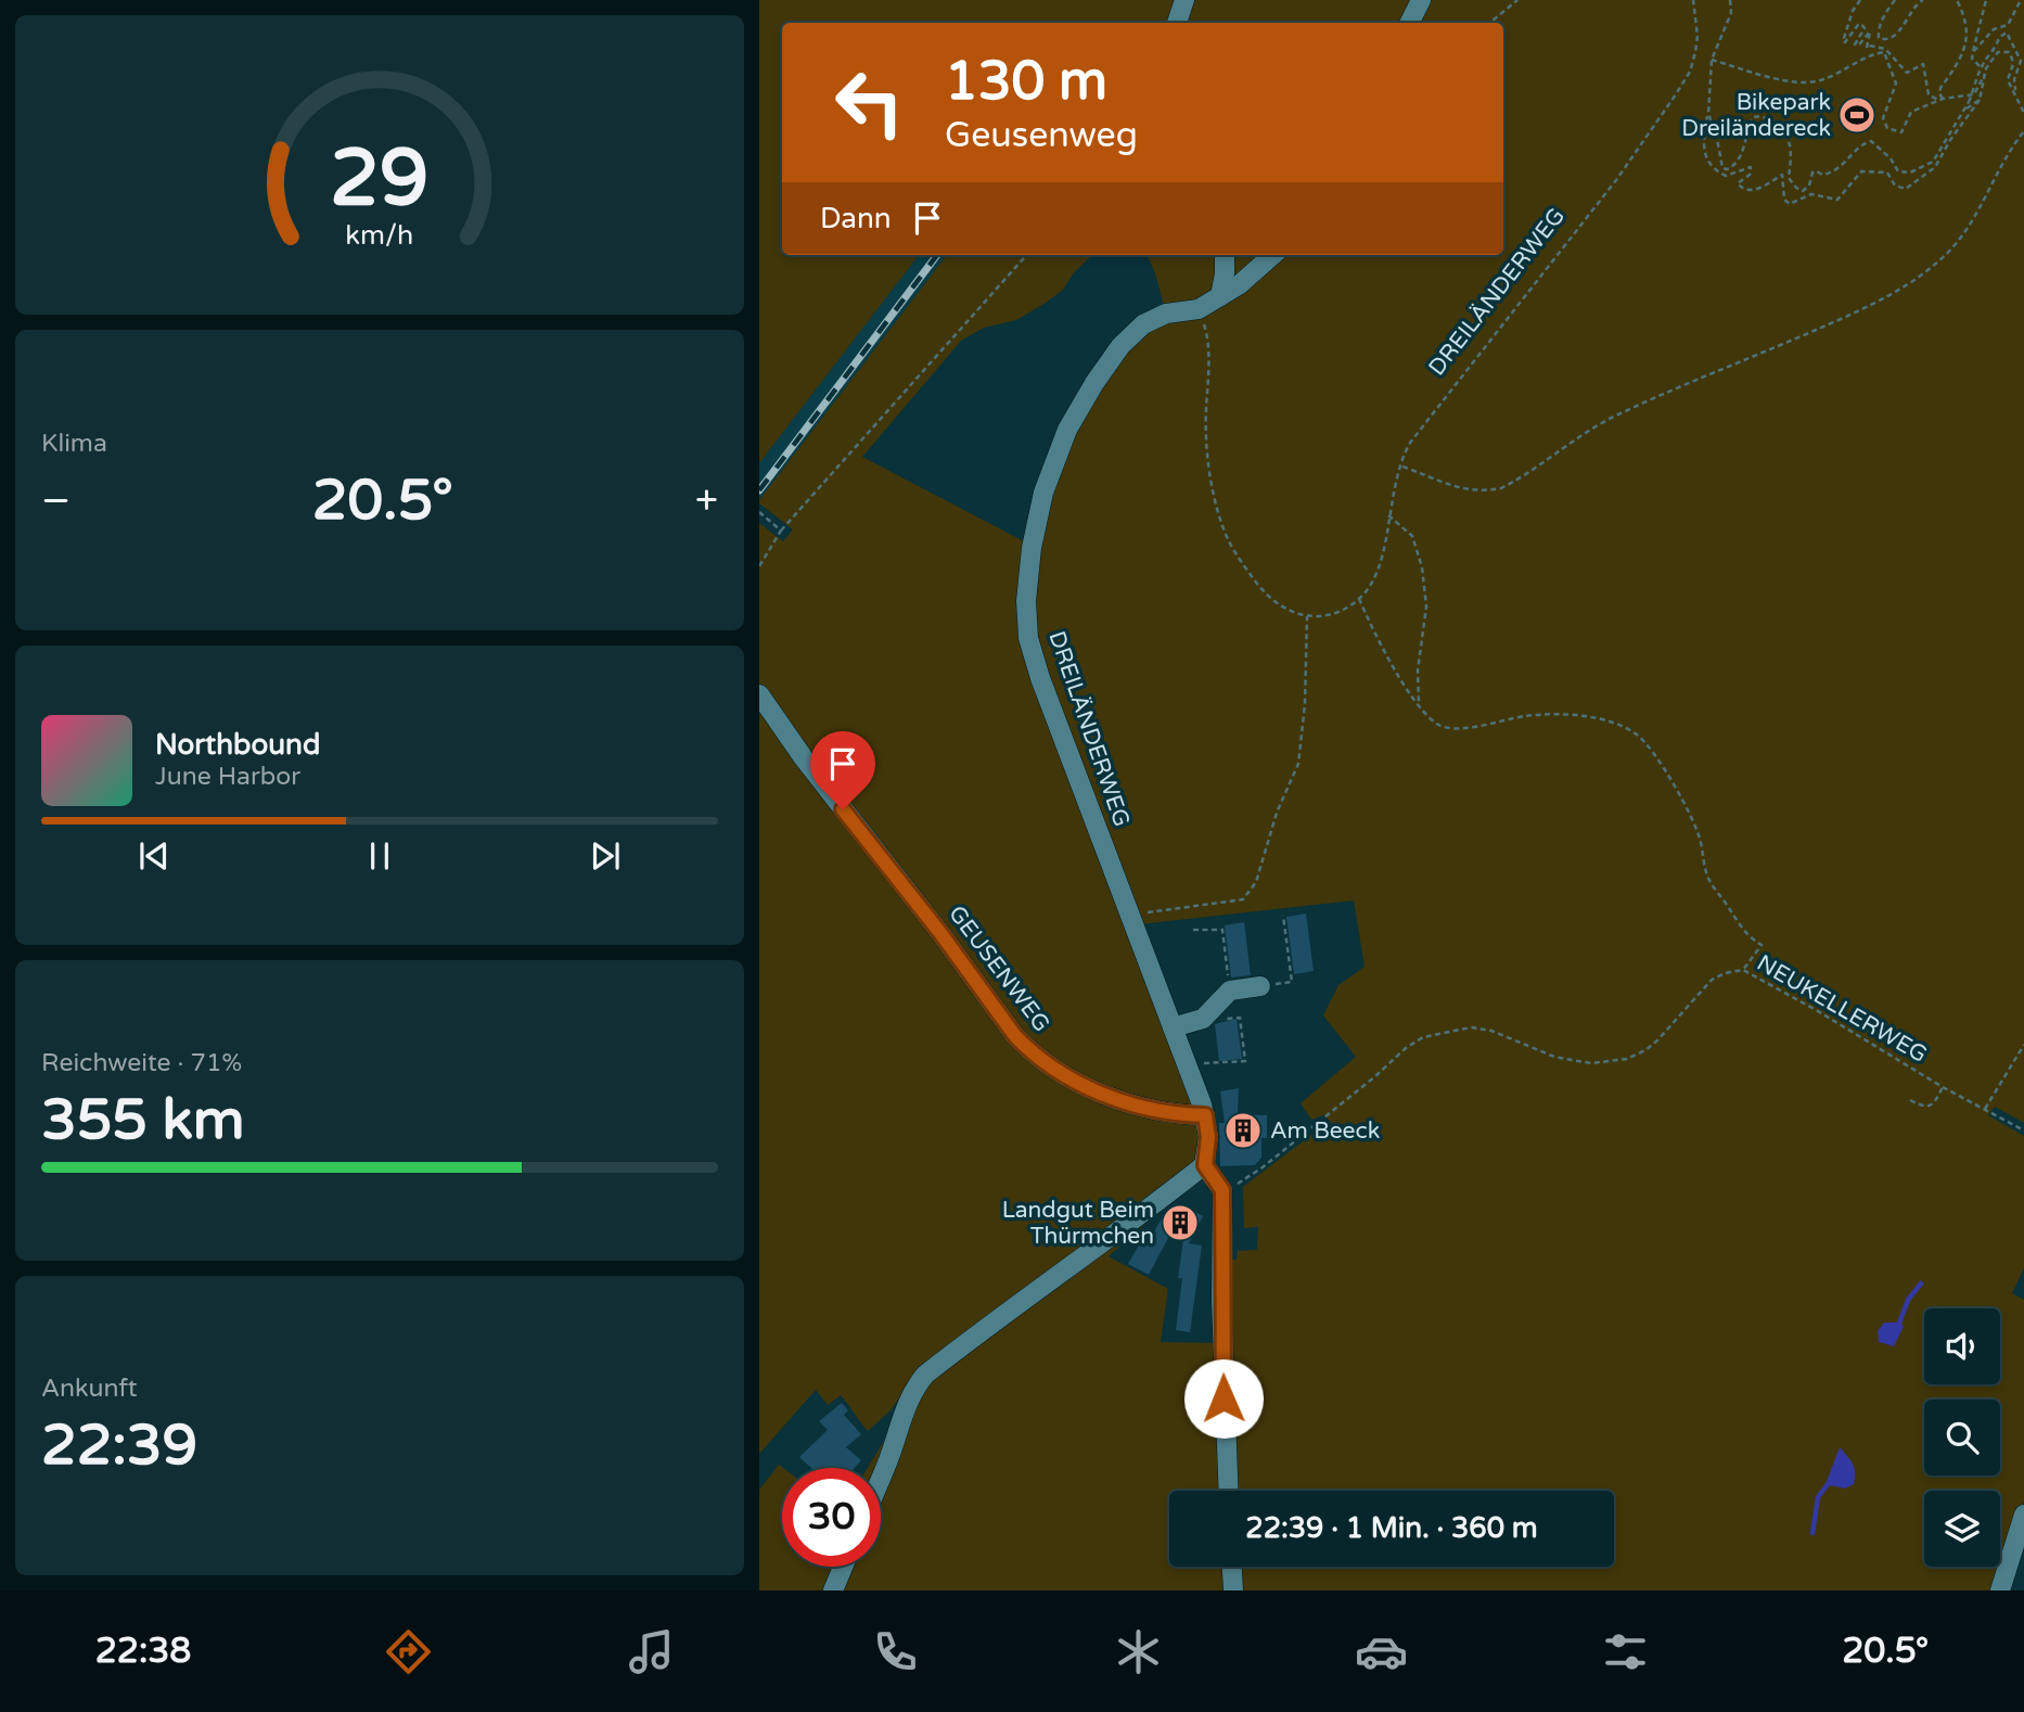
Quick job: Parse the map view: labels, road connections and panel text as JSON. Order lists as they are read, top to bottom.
{
  "streets": {
    "street": ["DREILÄNDERWEG", "GEUSENWEG"],
    "path": ["NEUKELLERWEG"]
  },
  "crossings": [
    ["DREILÄNDERWEG", "GEUSENWEG"]
  ],
  "places": {
    "sports": ["Bikepark Dreiländereck"],
    "building": ["Am Beeck", "Landgut Beim Thürmchen"]
  },
  "page": {
    "turn": ["130 m", "Geusenweg"],
    "then": "Dann",
    "tile": [
      "Klima",
      ["Reichweite · 71%", "355 km"],
      ["Ankunft", "22:39"]
    ],
    "heat": ["−", "20.5°", "+"],
    "song": ["Northbound", "June Harbor"],
    "limit": "30",
    "trip": "22:39 · 1 Min. · 360 m",
    "tabs": ["22:38", "20.5°"],
    "gauge": ["29", "km/h"]
  }
}
